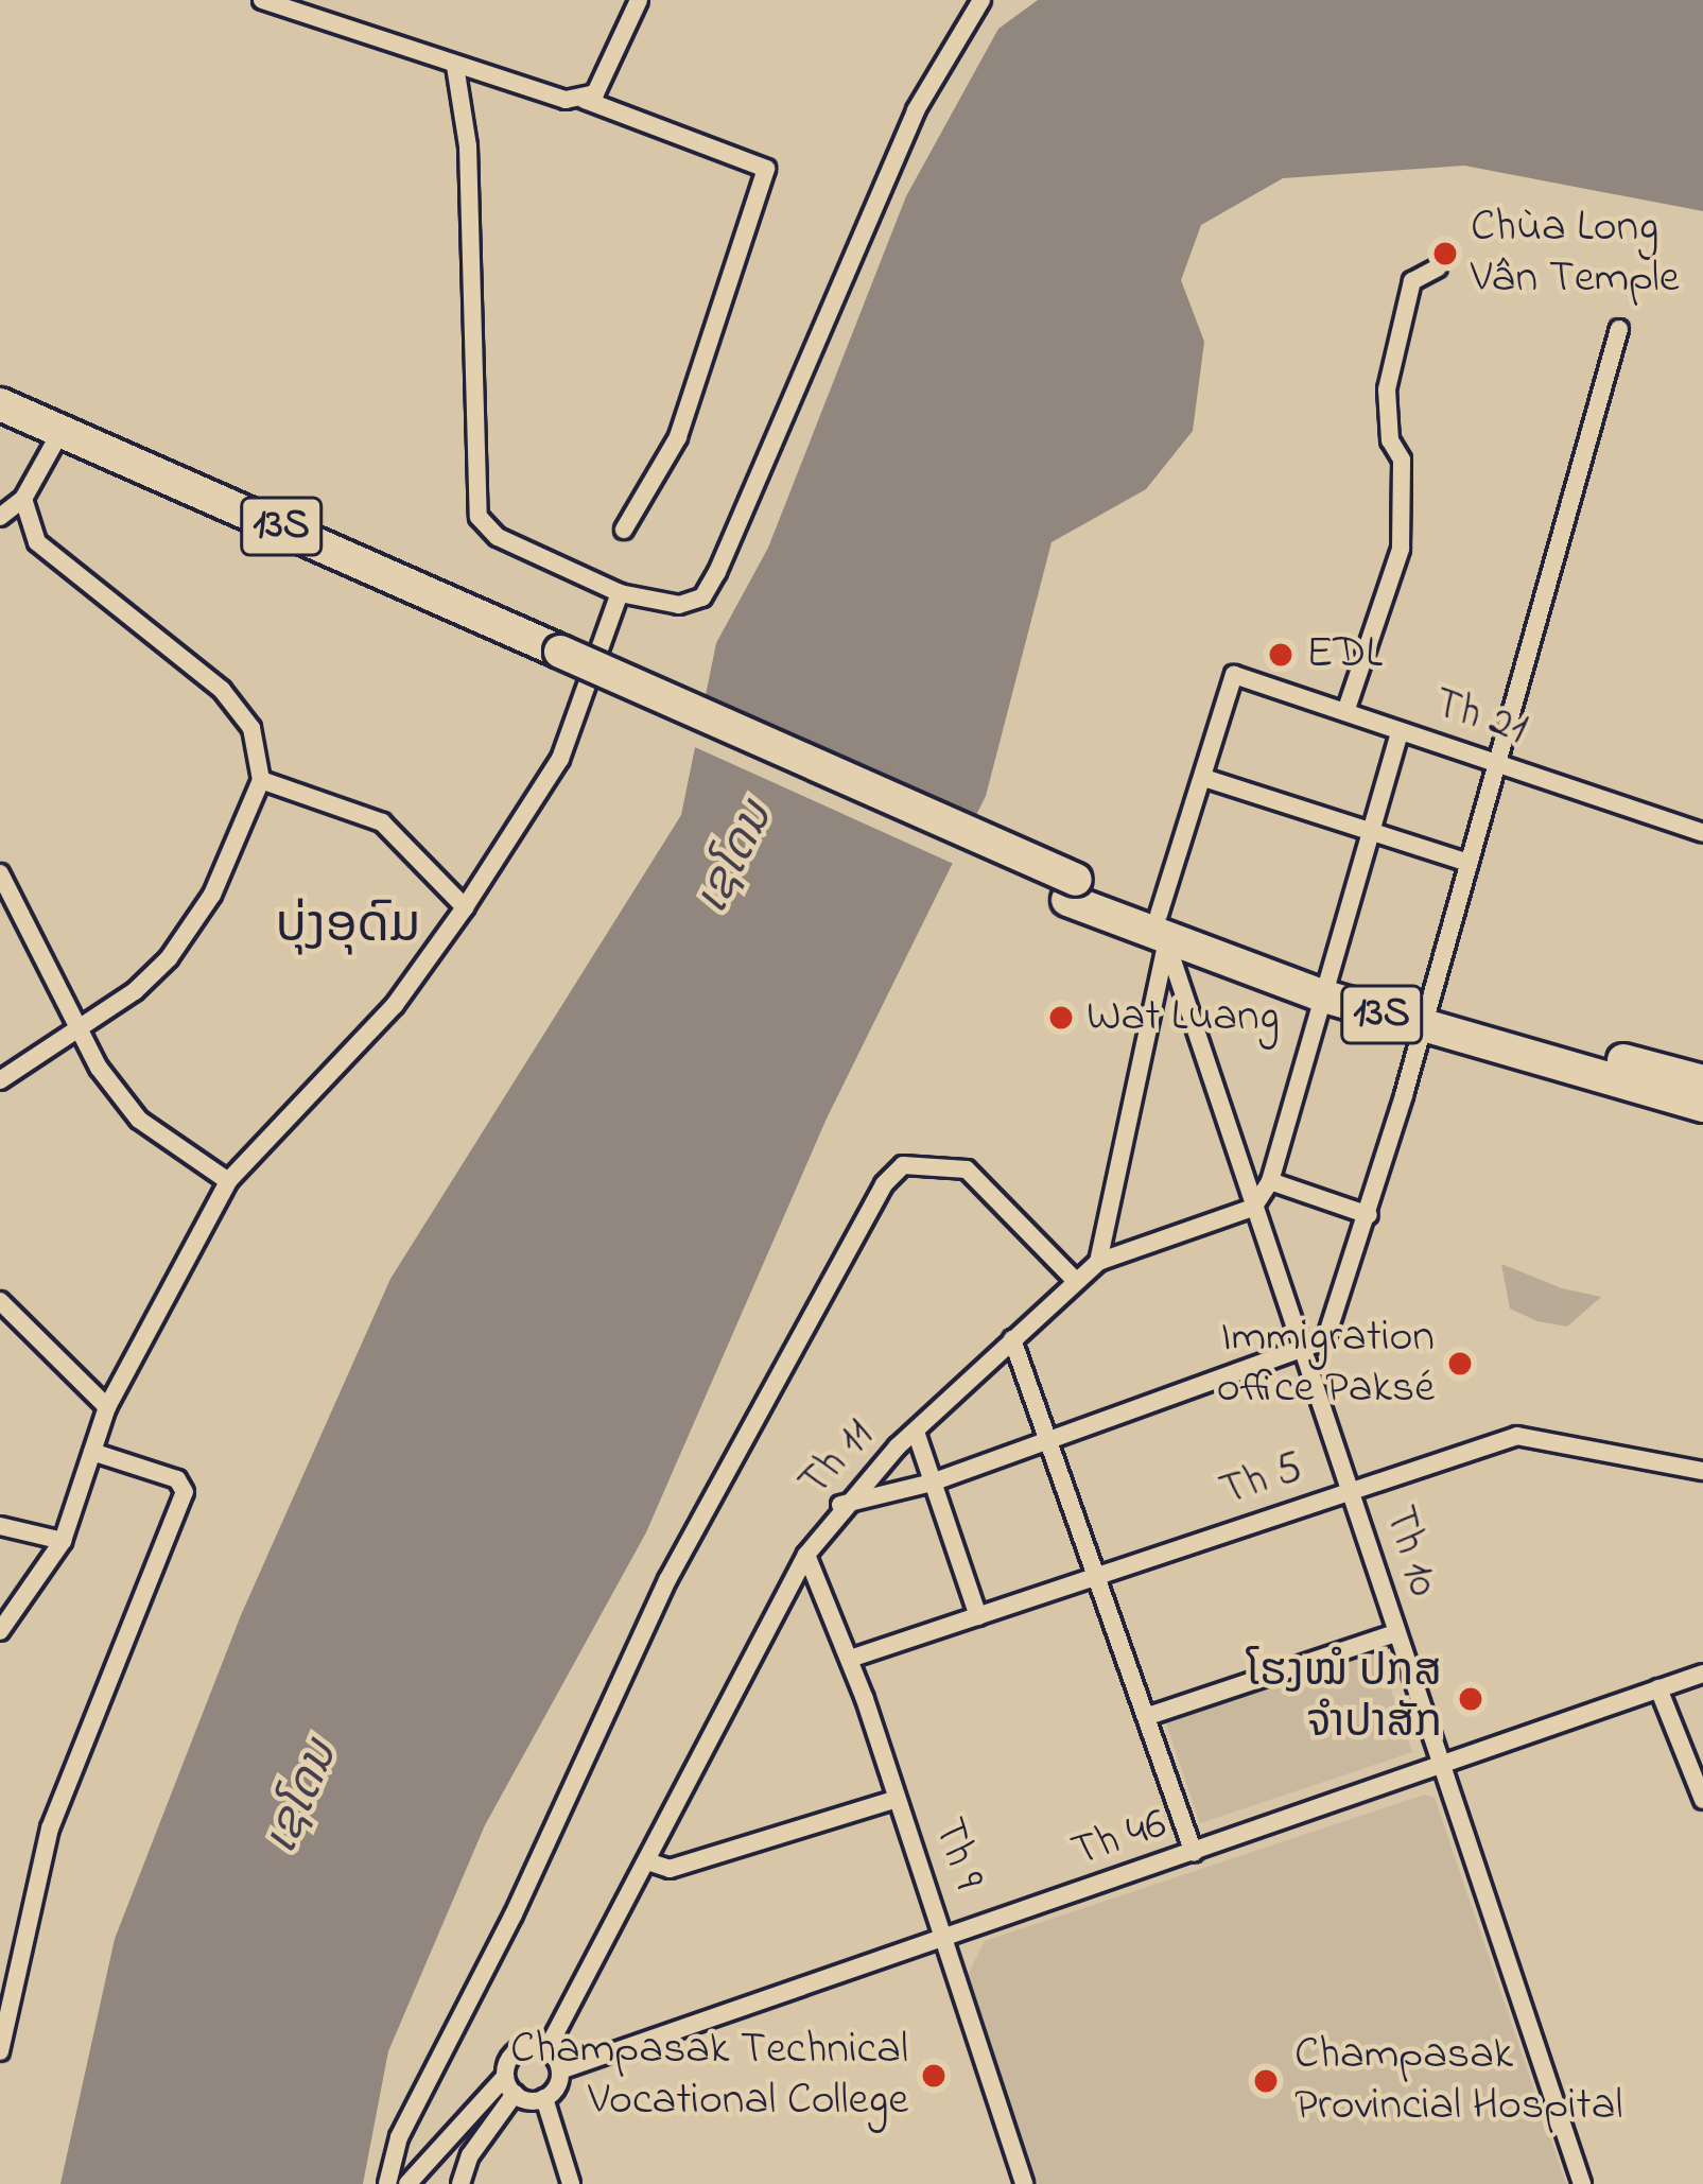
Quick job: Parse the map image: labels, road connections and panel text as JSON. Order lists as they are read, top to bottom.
{
  "streets": {
    "highway": ["13S"],
    "street": [
      "Th 21",
      "Th 11",
      "Th 5",
      "Th 10",
      "Th 46",
      "Th 9"
    ]
  },
  "crossings": [
    ["13S", "Th 10"],
    ["Th 11", "Th 10"],
    ["Th 11", "Th 9"],
    ["Th 5", "Th 10"],
    ["Th 5", "Th 9"],
    ["Th 10", "Th 46"],
    ["Th 46", "Th 9"]
  ],
  "districts": ["ບຸ່ງອຸດົມ"],
  "water": ["ເຊໂດນ"],
  "places": [
    "Chùa Long Vân Temple",
    "EDL",
    "Wat Luang",
    "Immigration office Paksé",
    "ໂຮງໝໍ ປກສ ຈຳປາສັກ",
    "Champasak Technical Vocational College",
    "Champasak Provincial Hospital"
  ]
}
